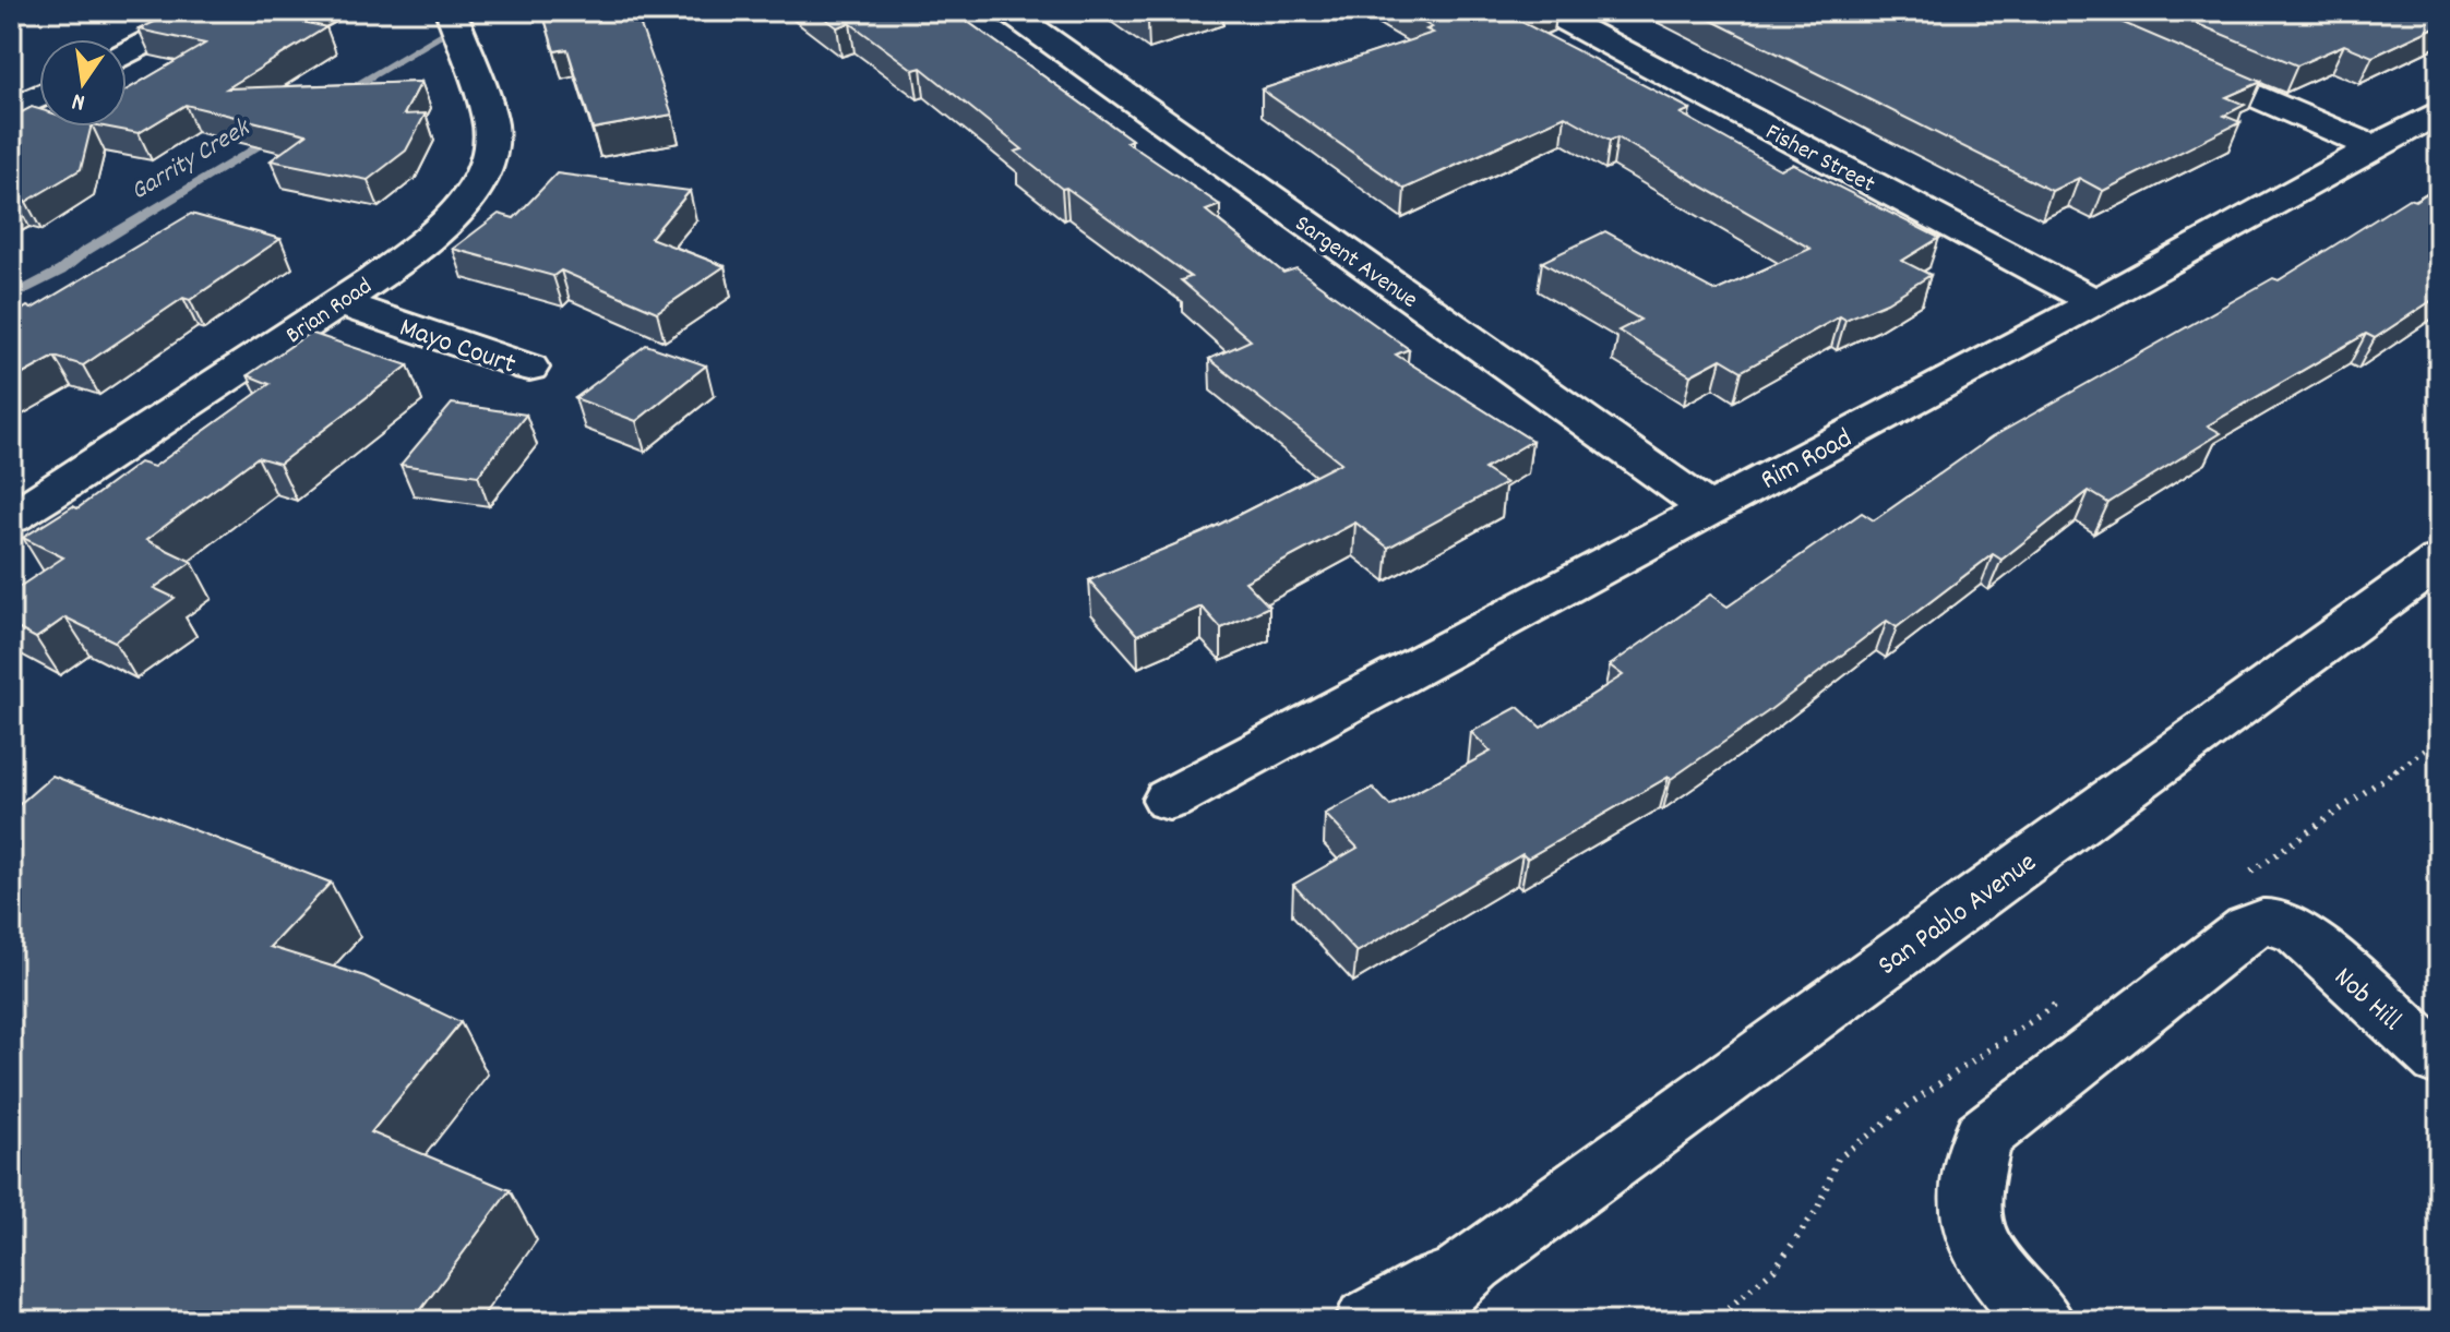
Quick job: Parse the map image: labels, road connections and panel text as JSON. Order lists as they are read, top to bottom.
{
  "streets": {
    "street": [
      "Fisher Street",
      "Sargent Avenue",
      "Brian Road",
      "Mayo Court",
      "Rim Road",
      "San Pablo Avenue",
      "Nob Hill"
    ]
  },
  "crossings": [
    ["Fisher Street", "Rim Road"],
    ["Sargent Avenue", "Rim Road"],
    ["Brian Road", "Mayo Court"]
  ],
  "water": ["Garrity Creek"],
  "north": "bottom"
}
